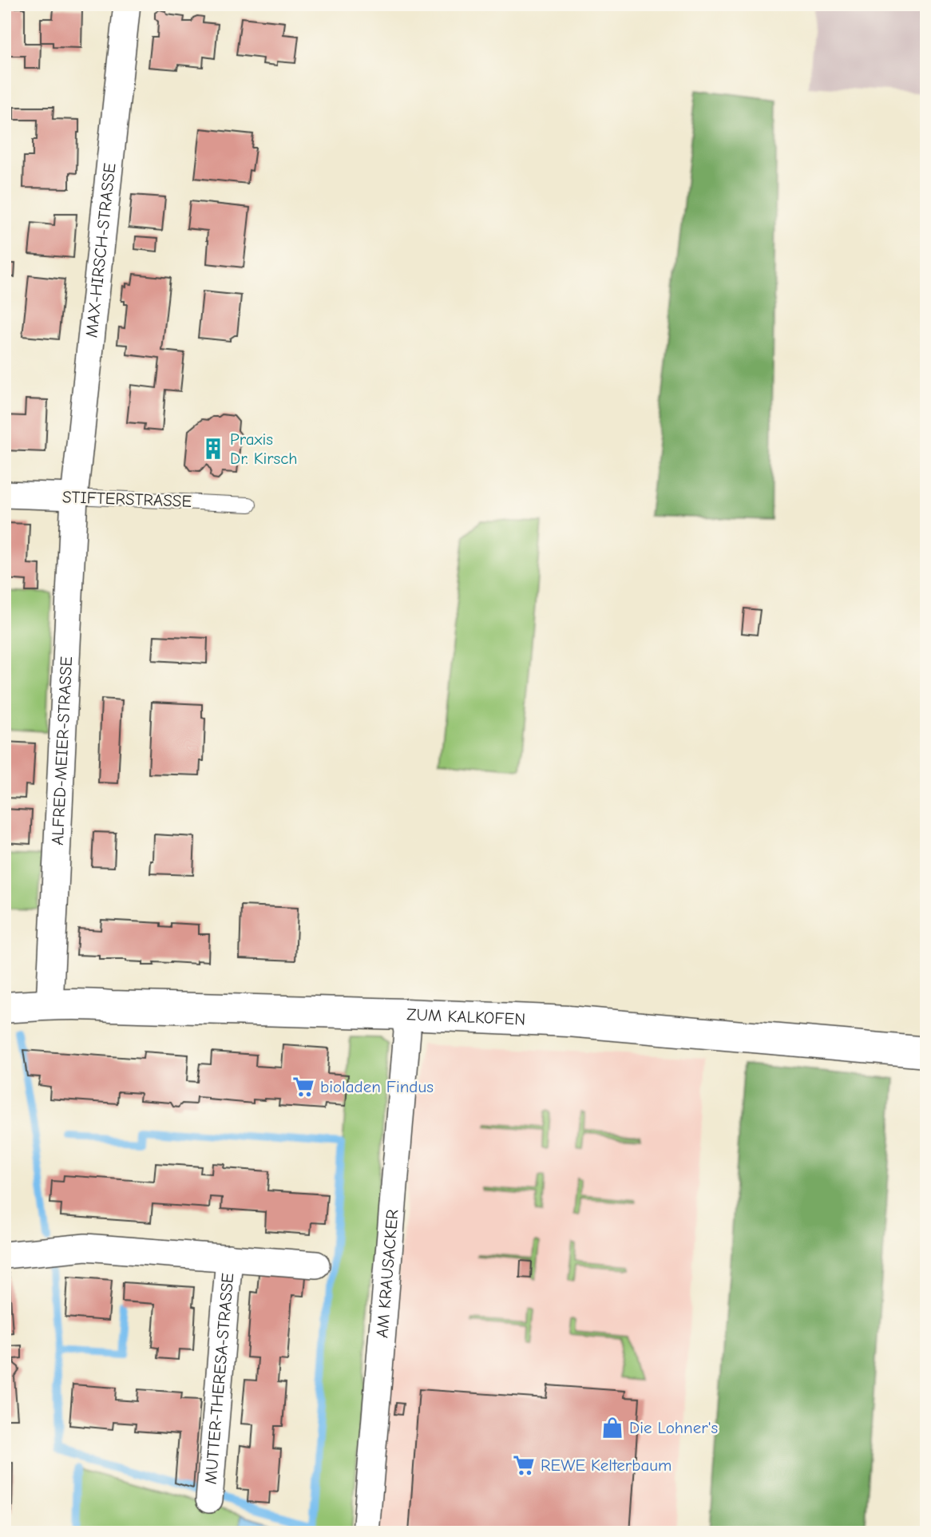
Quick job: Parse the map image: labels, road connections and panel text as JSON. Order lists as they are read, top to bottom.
{
  "streets": {
    "street": [
      "MAX-HIRSCH-STRASSE",
      "STIFTERSTRASSE",
      "ALFRED-MEIER-STRASSE",
      "ZUM KALKOFEN",
      "AM KRAUSACKER",
      "MUTTER-THERESA-STRASSE"
    ]
  },
  "crossings": [
    ["MAX-HIRSCH-STRASSE", "STIFTERSTRASSE"],
    ["MAX-HIRSCH-STRASSE", "ALFRED-MEIER-STRASSE"],
    ["STIFTERSTRASSE", "ALFRED-MEIER-STRASSE"],
    ["ALFRED-MEIER-STRASSE", "ZUM KALKOFEN"],
    ["ZUM KALKOFEN", "AM KRAUSACKER"]
  ],
  "places": {
    "building": ["Praxis Dr. Kirsch"],
    "supermarket": ["bioladen Findus", "REWE Kelterbaum"],
    "shop": ["Die Lohner's"]
  }
}
